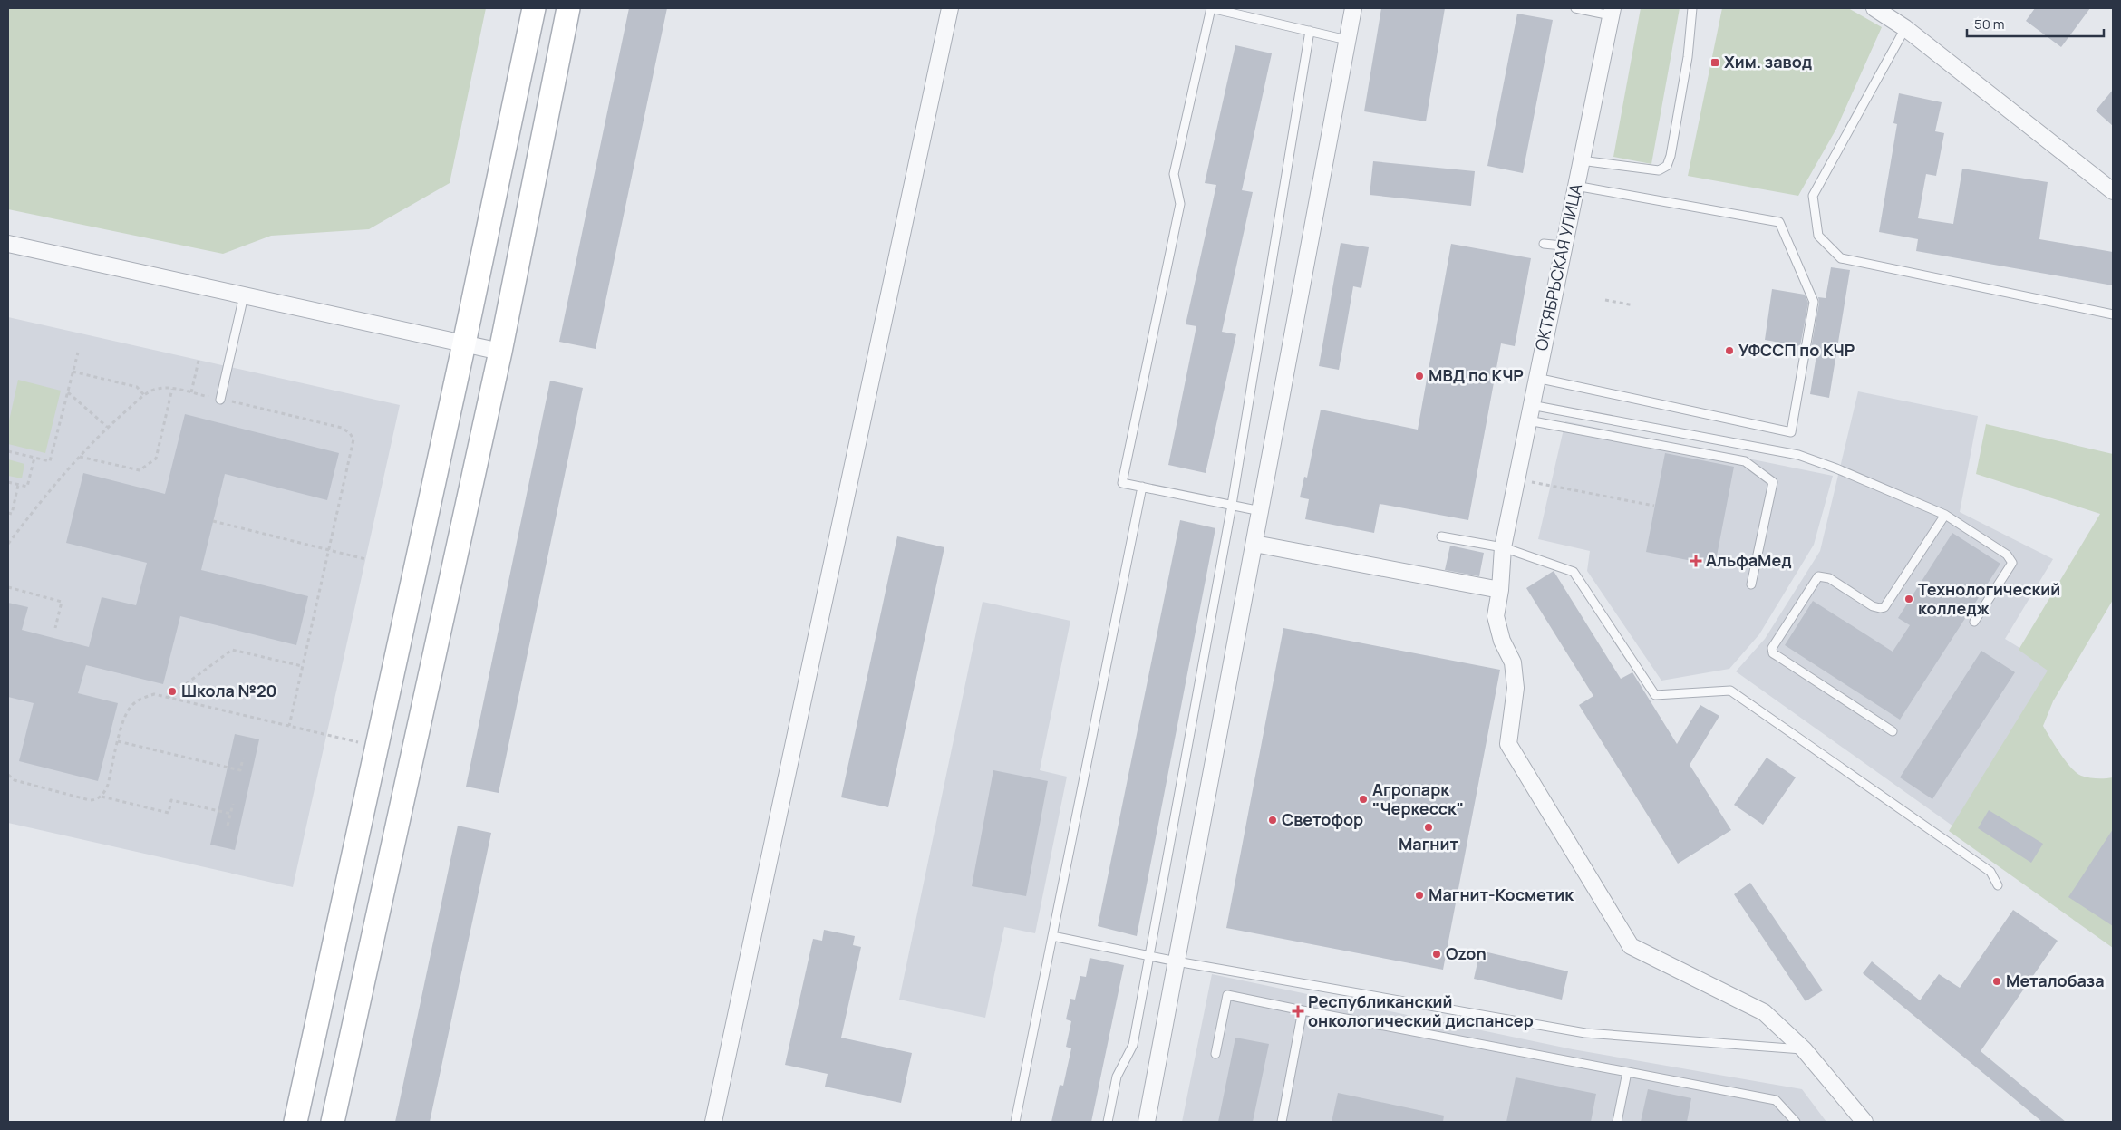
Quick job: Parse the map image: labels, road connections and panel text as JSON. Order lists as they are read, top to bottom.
{
  "streets": {
    "street": ["ОКТЯБРЬСКАЯ УЛИЦА"]
  },
  "places": {
    "transit": ["Хим. завод"],
    "other": [
      "УФССП по КЧР",
      "МВД по КЧР",
      "Технологический колледж",
      "Школа №20",
      "Агропарк \"Черкесск\"",
      "Светофор",
      "Магнит",
      "Магнит-Косметик",
      "Ozon",
      "Металобаза"
    ],
    "health": ["АльфаМед", "Республиканский онкологический диспансер"]
  },
  "scale_bar": "50 m"
}
